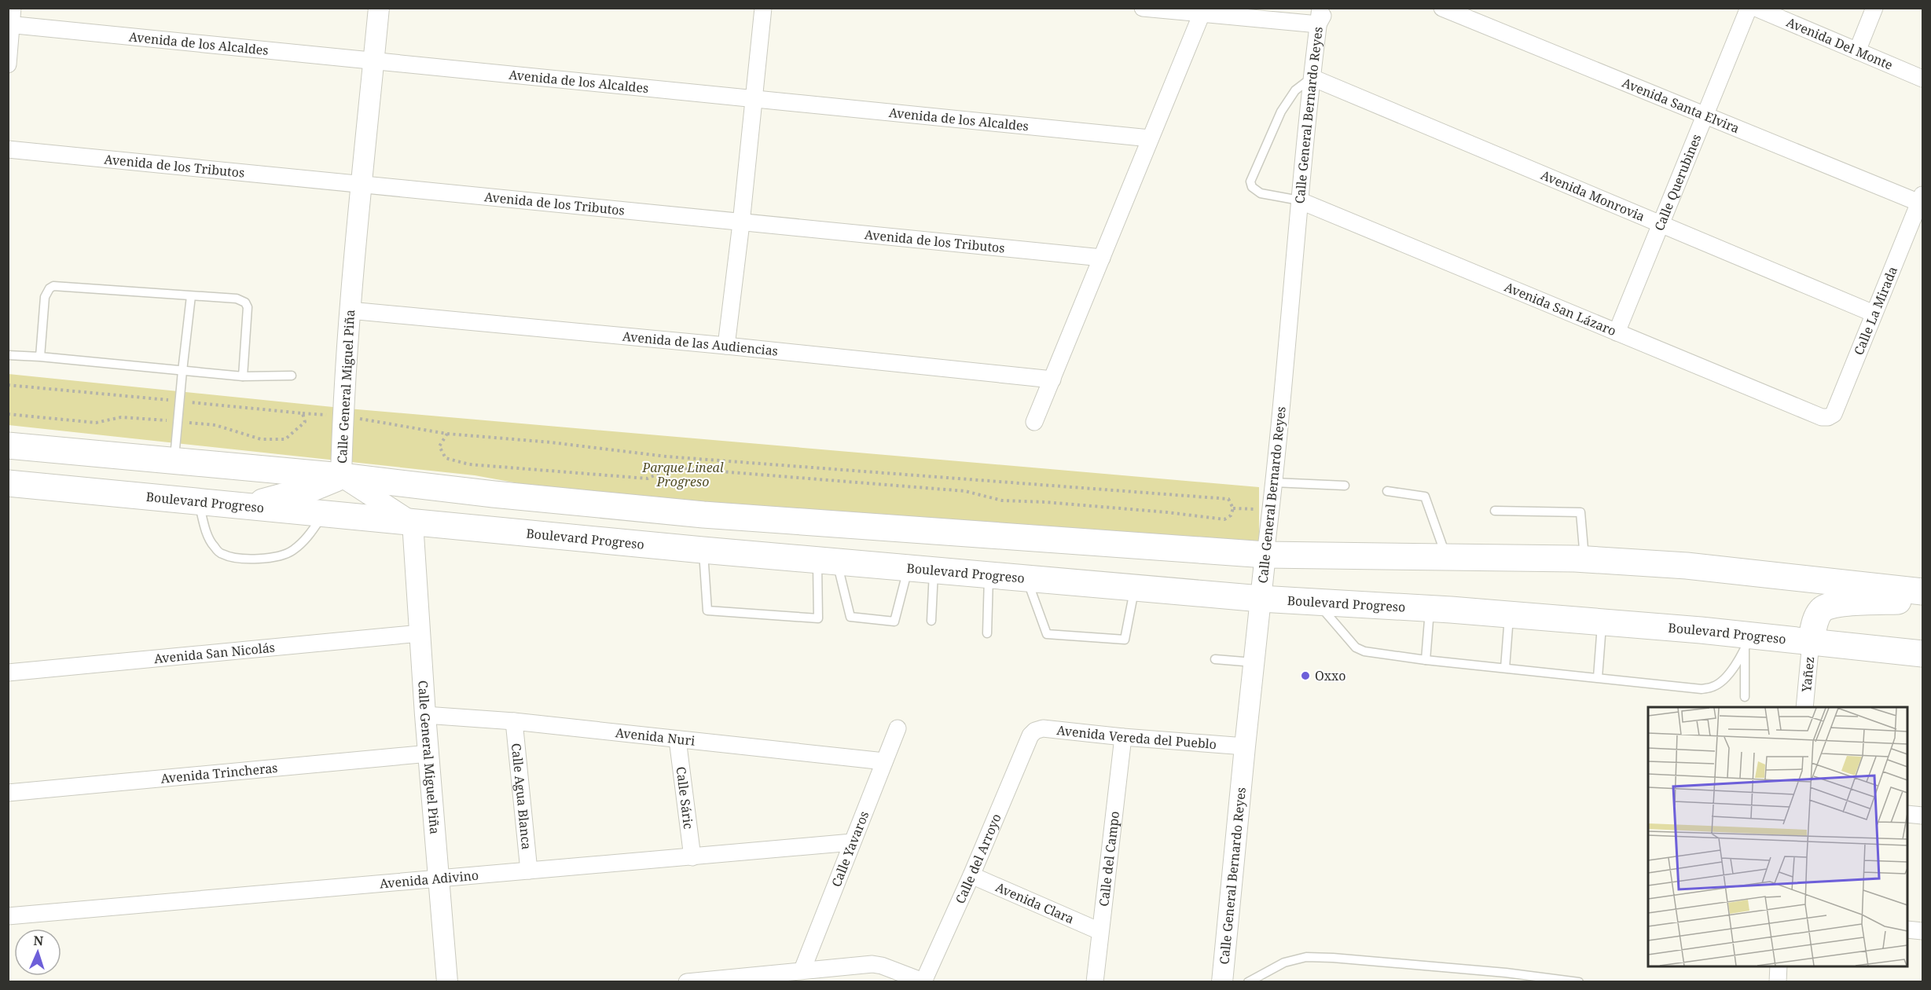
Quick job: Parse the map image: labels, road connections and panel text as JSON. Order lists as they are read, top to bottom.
{
  "streets": {
    "main road": ["Boulevard Progreso"],
    "street": [
      "Avenida de los Alcaldes",
      "Avenida Del Monte",
      "Avenida Santa Elvira",
      "Calle General Bernardo Reyes",
      "Avenida de los Tributos",
      "Calle Querubines",
      "Avenida Monrovia",
      "Avenida San Lázaro",
      "Calle La Mirada",
      "Avenida de las Audiencias",
      "Calle General Miguel Piña",
      "Avenida San Nicolás",
      "Yañez",
      "Avenida Nuri",
      "Avenida Vereda del Pueblo",
      "Avenida Trincheras",
      "Calle Agua Blanca",
      "Calle Sáric",
      "Calle Yavaros",
      "Calle del Arroyo",
      "Calle del Campo",
      "Avenida Adivino",
      "Avenida Clara"
    ]
  },
  "crossings": [
    ["Avenida de los Alcaldes", "Calle General Miguel Piña"],
    ["Avenida Santa Elvira", "Calle Querubines"],
    ["Avenida Santa Elvira", "Calle La Mirada"],
    ["Calle General Bernardo Reyes", "Avenida Monrovia"],
    ["Calle General Bernardo Reyes", "Avenida San Lázaro"],
    ["Calle General Bernardo Reyes", "Boulevard Progreso"],
    ["Calle General Bernardo Reyes", "Avenida Vereda del Pueblo"],
    ["Avenida de los Tributos", "Calle General Miguel Piña"],
    ["Calle Querubines", "Avenida Monrovia"],
    ["Calle Querubines", "Avenida San Lázaro"],
    ["Avenida Monrovia", "Calle La Mirada"],
    ["Avenida San Lázaro", "Calle La Mirada"],
    ["Avenida de las Audiencias", "Calle General Miguel Piña"],
    ["Calle General Miguel Piña", "Boulevard Progreso"],
    ["Calle General Miguel Piña", "Avenida San Nicolás"],
    ["Calle General Miguel Piña", "Avenida Nuri"],
    ["Calle General Miguel Piña", "Avenida Trincheras"],
    ["Calle General Miguel Piña", "Avenida Adivino"],
    ["Boulevard Progreso", "Yañez"],
    ["Avenida Nuri", "Calle Agua Blanca"],
    ["Avenida Nuri", "Calle Sáric"],
    ["Avenida Nuri", "Calle Yavaros"],
    ["Avenida Vereda del Pueblo", "Calle del Arroyo"],
    ["Avenida Vereda del Pueblo", "Calle del Campo"],
    ["Calle Agua Blanca", "Avenida Adivino"],
    ["Calle Sáric", "Avenida Adivino"],
    ["Calle Yavaros", "Avenida Adivino"],
    ["Calle del Arroyo", "Avenida Clara"],
    ["Calle del Campo", "Avenida Clara"]
  ],
  "parks": ["Parque Lineal Progreso"],
  "places": ["Oxxo"],
  "north": "top"
}
